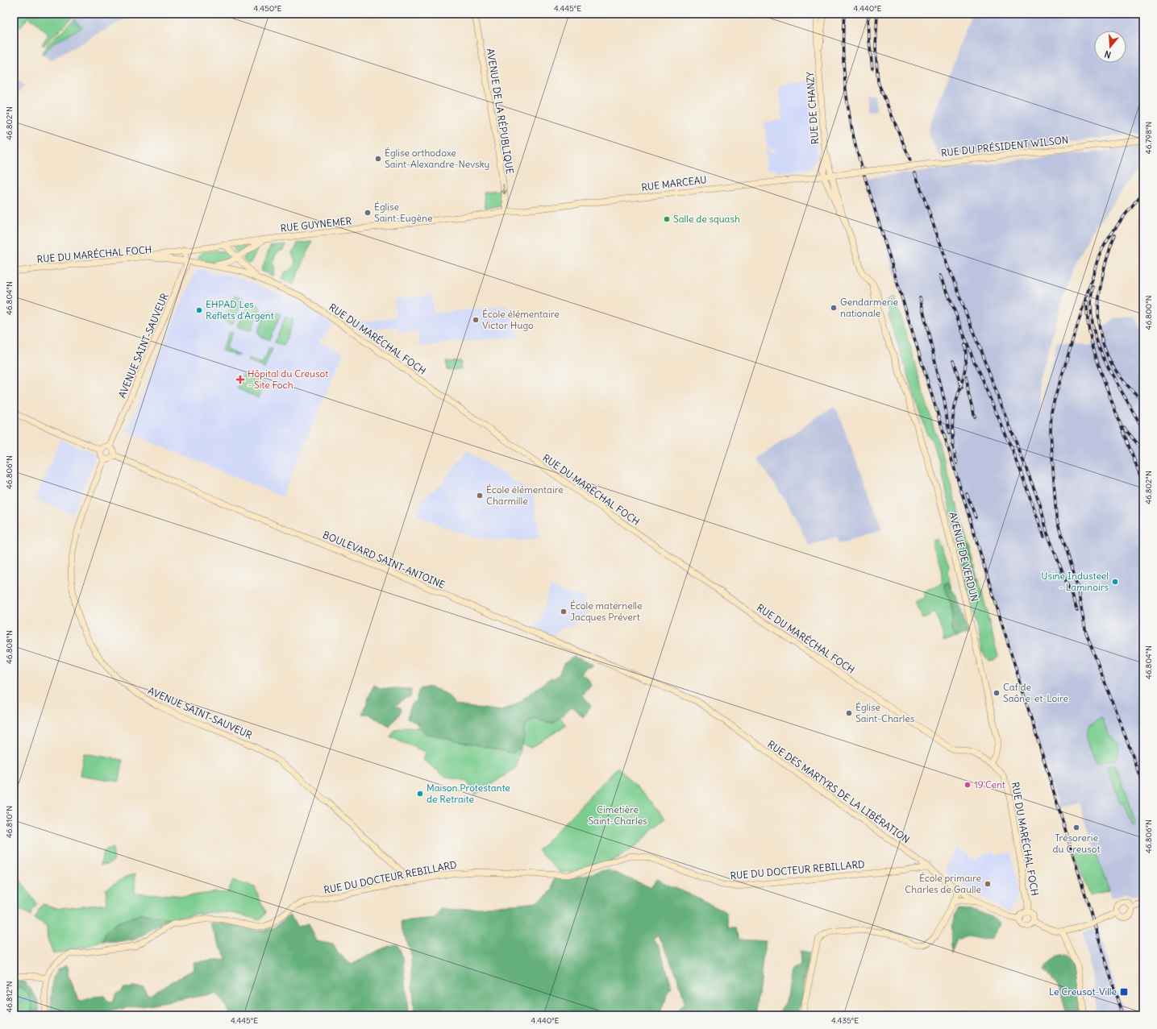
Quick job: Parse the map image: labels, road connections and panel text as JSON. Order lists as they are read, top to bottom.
{
  "streets": {
    "main road": [
      "RUE DE CHANZY",
      "AVENUE DE LA RÉPUBLIQUE",
      "RUE DU PRÉSIDENT WILSON",
      "RUE MARCEAU",
      "RUE GUYNEMER",
      "RUE DU MARÉCHAL FOCH",
      "AVENUE SAINT-SAUVEUR",
      "AVENUE DE VERDUN",
      "BOULEVARD SAINT-ANTOINE",
      "RUE DES MARTYRS DE LA LIBÉRATION",
      "RUE DU DOCTEUR REBILLARD"
    ]
  },
  "crossings": [
    ["RUE DE CHANZY", "RUE MARCEAU"],
    ["RUE DE CHANZY", "AVENUE DE VERDUN"],
    ["AVENUE DE LA RÉPUBLIQUE", "RUE MARCEAU"],
    ["AVENUE DE LA RÉPUBLIQUE", "RUE GUYNEMER"],
    ["RUE DU PRÉSIDENT WILSON", "RUE MARCEAU"],
    ["RUE MARCEAU", "RUE GUYNEMER"],
    ["RUE MARCEAU", "AVENUE DE VERDUN"],
    ["RUE GUYNEMER", "RUE DU MARÉCHAL FOCH"],
    ["RUE DU MARÉCHAL FOCH", "AVENUE SAINT-SAUVEUR"],
    ["RUE DU MARÉCHAL FOCH", "AVENUE DE VERDUN"],
    ["RUE DU MARÉCHAL FOCH", "RUE DES MARTYRS DE LA LIBÉRATION"],
    ["AVENUE SAINT-SAUVEUR", "BOULEVARD SAINT-ANTOINE"],
    ["AVENUE SAINT-SAUVEUR", "RUE DU DOCTEUR REBILLARD"],
    ["BOULEVARD SAINT-ANTOINE", "RUE DES MARTYRS DE LA LIBÉRATION"],
    ["RUE DES MARTYRS DE LA LIBÉRATION", "RUE DU DOCTEUR REBILLARD"]
  ],
  "one_way": ["AVENUE DE LA RÉPUBLIQUE"],
  "parks": ["Cimetière Saint-Charles"],
  "places": {
    "other": [
      "Église orthodoxe Saint-Alexandre-Nevsky",
      "Église Saint-Eugène",
      "Salle de squash",
      "Gendarmerie nationale",
      "EHPAD Les Reflets d'Argent",
      "École élémentaire Victor Hugo",
      "École élémentaire Charmille",
      "Usine Industeel - Laminoirs",
      "École maternelle Jacques Prévert",
      "Caf de Saône-et-Loire",
      "Église Saint-Charles",
      "19'Cent",
      "Maison Protestante de Retraite",
      "Trésorerie du Creusot",
      "École primaire Charles de Gaulle"
    ],
    "health": ["Hôpital du Creusot - Site Foch"],
    "transit": ["Le Creusot-Ville"]
  },
  "north": "bottom",
  "coordinates": [
    "4.450°E",
    "4.445°E",
    "4.440°E",
    "46.802°N",
    "46.798°N",
    "46.804°N",
    "46.800°N",
    "46.806°N",
    "46.808°N",
    "46.810°N",
    "46.812°N",
    "4.435°E"
  ]
}
